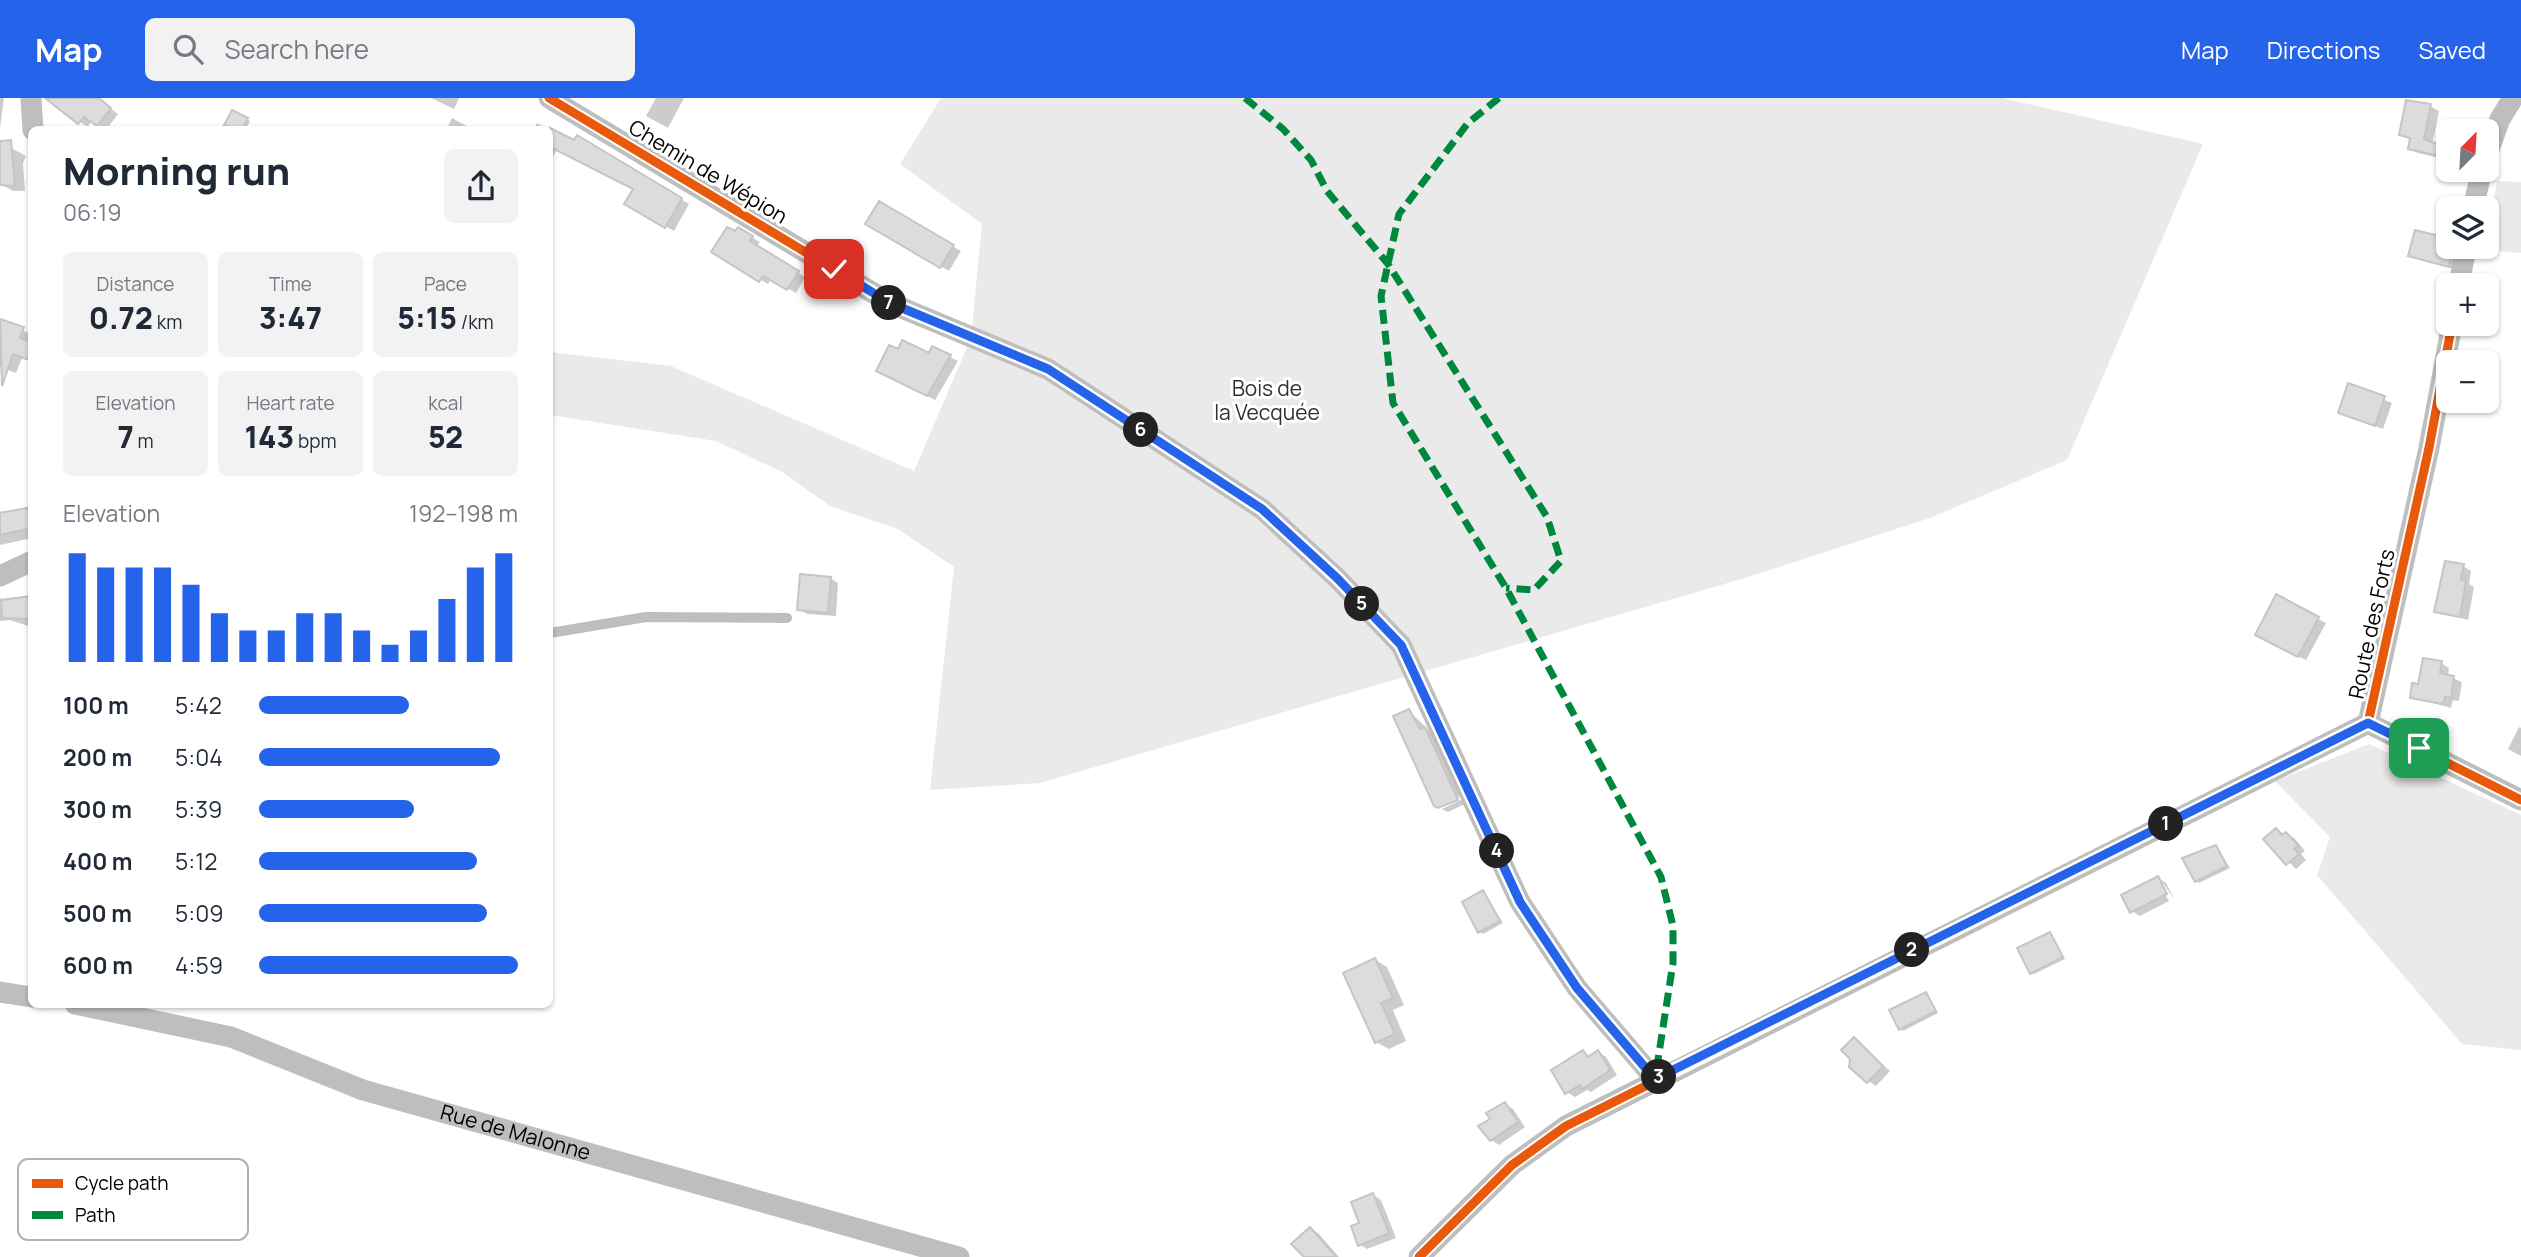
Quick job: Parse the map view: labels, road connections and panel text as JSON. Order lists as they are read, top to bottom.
{
  "streets": {
    "street": ["Chemin de Wépion", "Route des Forts", "Rue de Malonne"]
  },
  "crossings": [
    ["Chemin de Wépion", "Route des Forts"]
  ],
  "parks": ["Bois de la Vecquée"],
  "legend": ["Cycle path", "Path"],
  "north": "top right",
  "page": {
    "header": "Map",
    "search": "Search here",
    "nav": ["Map", "Directions", "Saved"],
    "map_buttons": ["+", "−"],
    "heading": ["Morning run", "06:19"],
    "stats": [
      ["Distance", "0.72 km"],
      ["Time", "3:47"],
      ["Pace", "5:15 /km"],
      ["Elevation", "7 m"],
      ["Heart rate", "143 bpm"],
      ["kcal", "52"]
    ],
    "pins": [
      "7",
      "6",
      "5",
      "1",
      "4",
      "2",
      "3"
    ],
    "chart": ["Elevation", "192–198 m"],
    "list": [
      {
        "name": "100 m",
        "note": "5:42"
      },
      {
        "name": "200 m",
        "note": "5:04"
      },
      {
        "name": "300 m",
        "note": "5:39"
      },
      {
        "name": "400 m",
        "note": "5:12"
      },
      {
        "name": "500 m",
        "note": "5:09"
      },
      {
        "name": "600 m",
        "note": "4:59"
      }
    ]
  }
}
